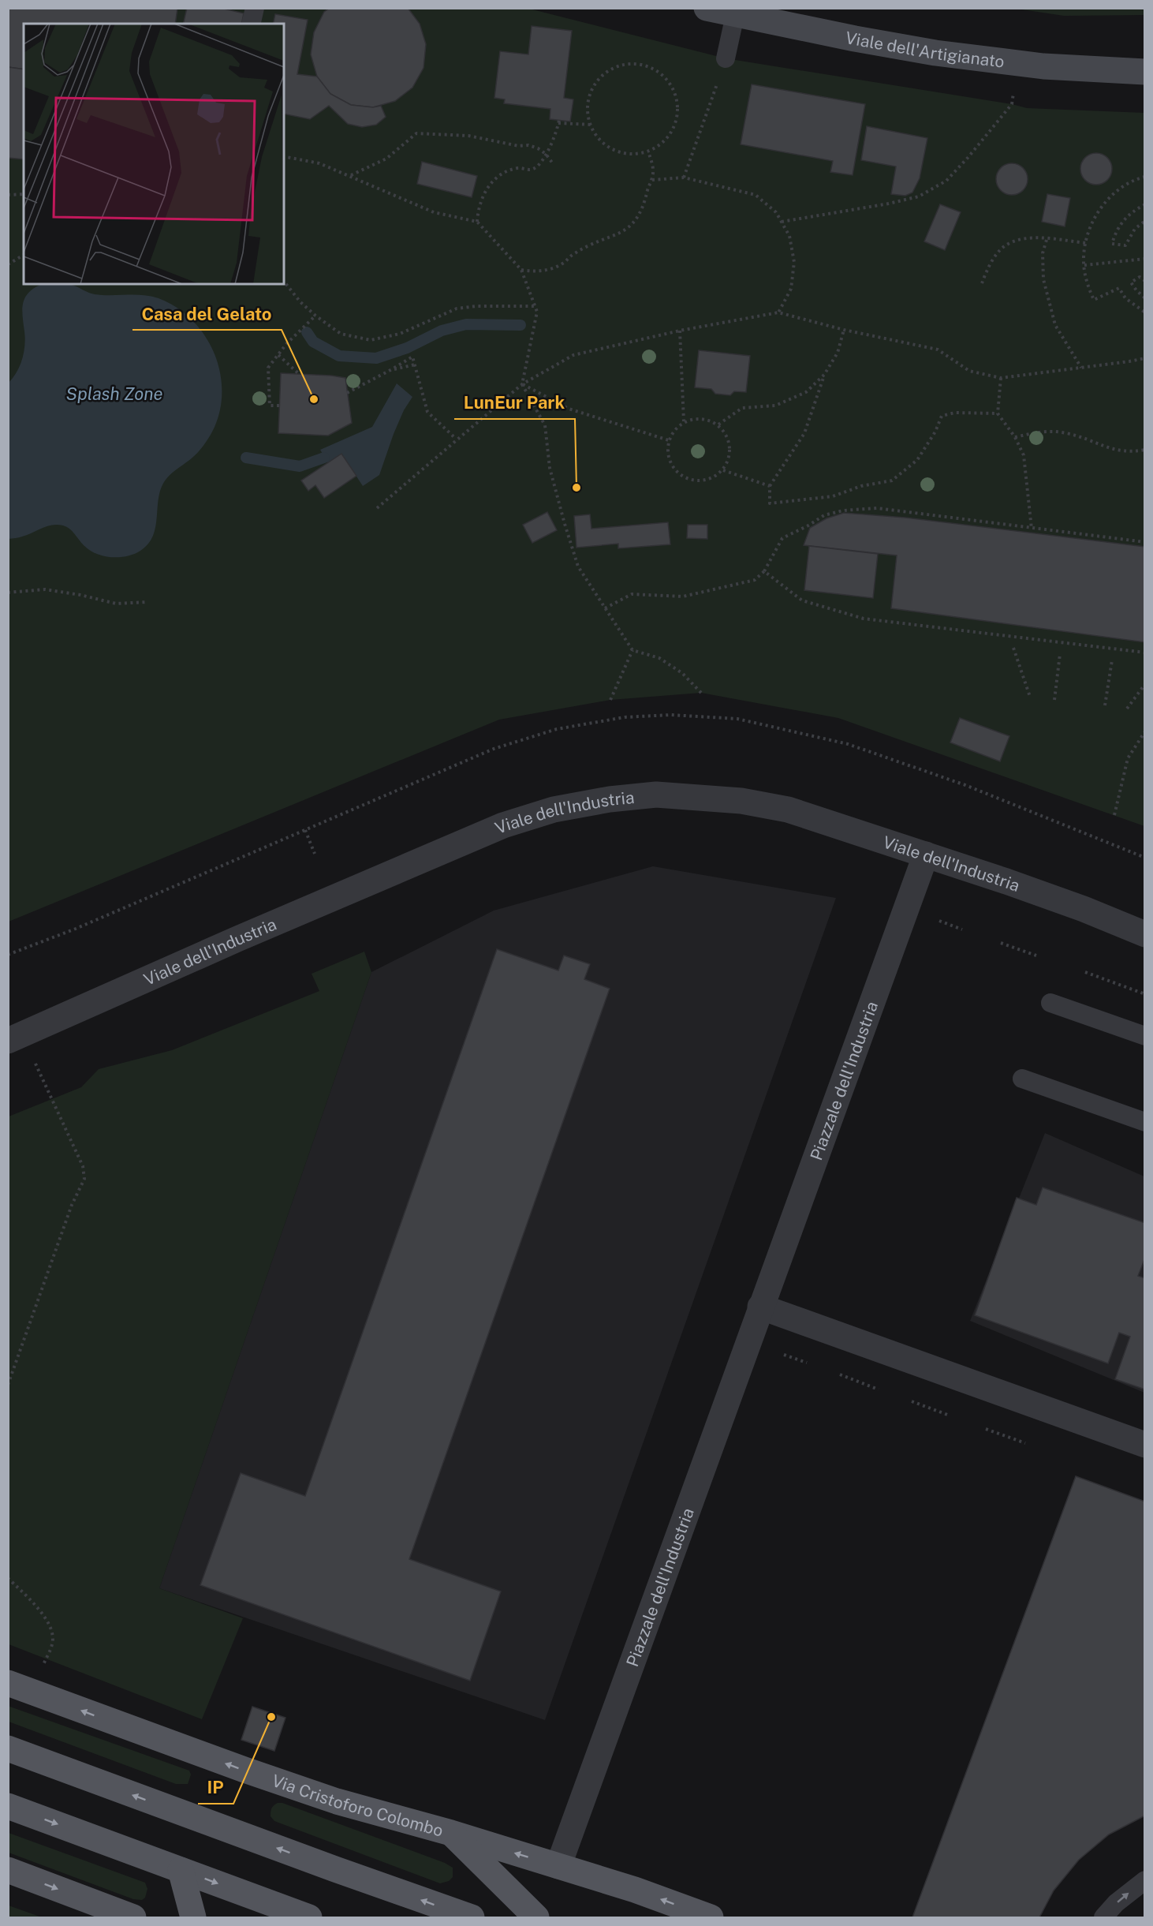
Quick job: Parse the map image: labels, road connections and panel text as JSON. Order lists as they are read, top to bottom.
{
  "streets": {
    "main road": ["Via Cristoforo Colombo"],
    "street": ["Viale dell'Artigianato", "Viale dell'Industria", "Piazzale dell'Industria"]
  },
  "crossings": [
    ["Viale dell'Industria", "Piazzale dell'Industria"],
    ["Piazzale dell'Industria", "Via Cristoforo Colombo"]
  ],
  "water": ["Splash Zone"],
  "places": ["Casa del Gelato", "LunEur Park", "IP"]
}
